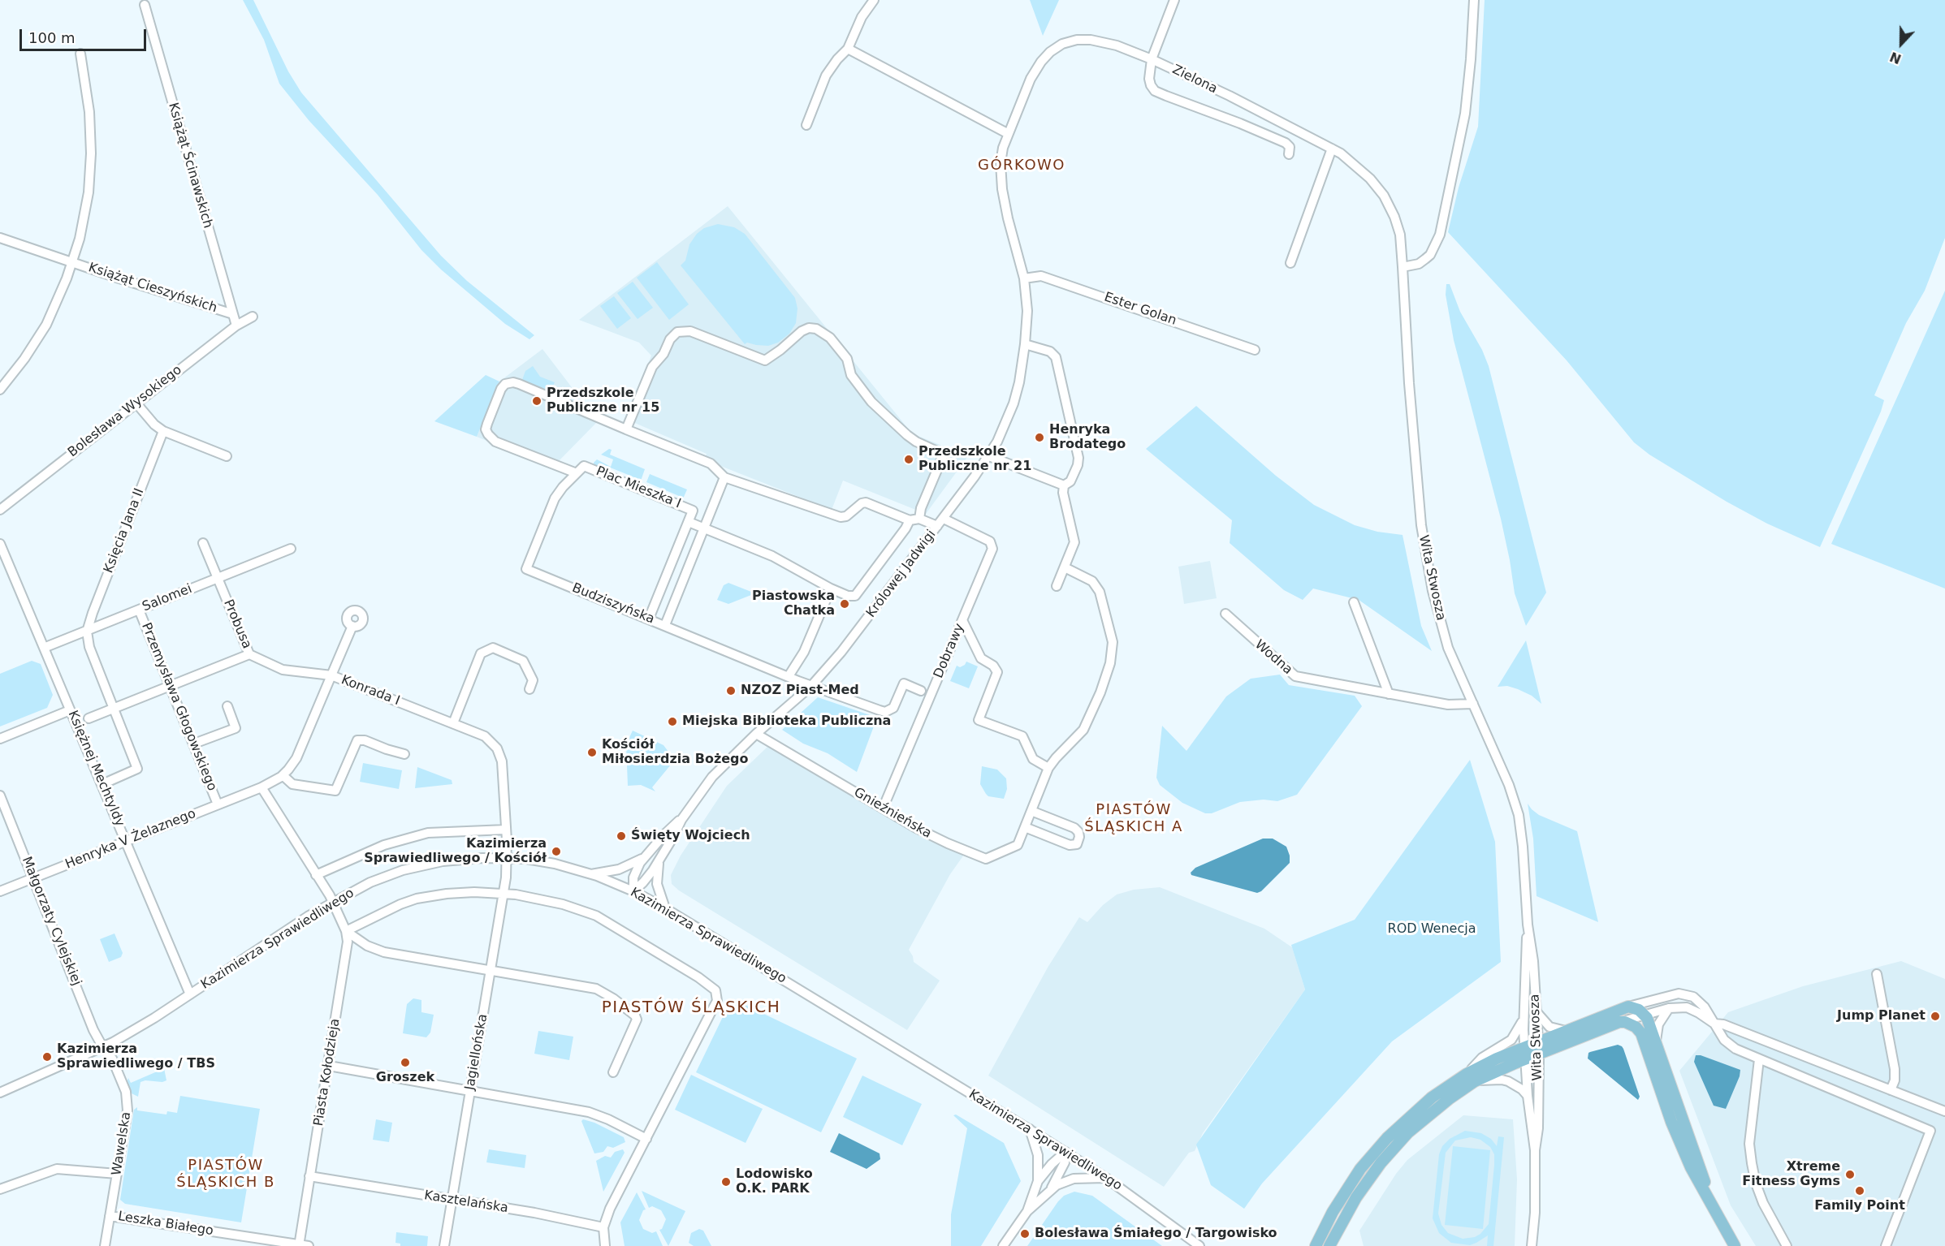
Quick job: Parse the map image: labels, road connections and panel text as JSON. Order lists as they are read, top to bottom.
{
  "streets": {
    "street": [
      "Zielona",
      "Książąt Ścinawskich",
      "Książąt Cieszyńskich",
      "Ester Golan",
      "Bolesława Wysokiego",
      "Plac Mieszka I",
      "Księcia Jana II",
      "Królowej Jadwigi",
      "Wita Stwosza",
      "Salomei",
      "Budziszyńska",
      "Probusa",
      "Dobrawy",
      "Wodna",
      "Konrada I",
      "Przemysława Głogowskiego",
      "Księżnej Mechtyldy",
      "Gnieźnieńska",
      "Henryka V Żelaznego",
      "Małgorzaty Cylejskiej",
      "Kazimierza Sprawiedliwego",
      "Jagiellońska",
      "Piasta Kołodzieja",
      "Wawelska",
      "Kasztelańska",
      "Leszka Białego"
    ]
  },
  "crossings": [
    ["Zielona", "Ester Golan"],
    ["Zielona", "Królowej Jadwigi"],
    ["Zielona", "Wita Stwosza"],
    ["Książąt Ścinawskich", "Książąt Cieszyńskich"],
    ["Książąt Ścinawskich", "Bolesława Wysokiego"],
    ["Ester Golan", "Królowej Jadwigi"],
    ["Plac Mieszka I", "Budziszyńska"],
    ["Księcia Jana II", "Salomei"],
    ["Królowej Jadwigi", "Budziszyńska"],
    ["Królowej Jadwigi", "Dobrawy"],
    ["Królowej Jadwigi", "Gnieźnieńska"],
    ["Królowej Jadwigi", "Kazimierza Sprawiedliwego"],
    ["Wita Stwosza", "Wodna"],
    ["Salomei", "Probusa"],
    ["Salomei", "Przemysława Głogowskiego"],
    ["Salomei", "Księżnej Mechtyldy"],
    ["Probusa", "Konrada I"],
    ["Dobrawy", "Gnieźnieńska"],
    ["Konrada I", "Henryka V Żelaznego"],
    ["Konrada I", "Kazimierza Sprawiedliwego"],
    ["Konrada I", "Jagiellońska"],
    ["Przemysława Głogowskiego", "Henryka V Żelaznego"],
    ["Księżnej Mechtyldy", "Henryka V Żelaznego"],
    ["Księżnej Mechtyldy", "Kazimierza Sprawiedliwego"],
    ["Henryka V Żelaznego", "Małgorzaty Cylejskiej"],
    ["Małgorzaty Cylejskiej", "Kazimierza Sprawiedliwego"],
    ["Małgorzaty Cylejskiej", "Wawelska"],
    ["Kazimierza Sprawiedliwego", "Jagiellońska"],
    ["Kazimierza Sprawiedliwego", "Piasta Kołodzieja"],
    ["Kazimierza Sprawiedliwego", "Wawelska"],
    ["Jagiellońska", "Kasztelańska"],
    ["Piasta Kołodzieja", "Kasztelańska"],
    ["Piasta Kołodzieja", "Leszka Białego"],
    ["Wawelska", "Leszka Białego"]
  ],
  "districts": [
    "GÓRKOWO",
    "PIASTÓW ŚLĄSKICH A",
    "PIASTÓW ŚLĄSKICH",
    "PIASTÓW ŚLĄSKICH B"
  ],
  "parks": ["ROD Wenecja"],
  "places": [
    "Przedszkole Publiczne nr 15",
    "Henryka Brodatego",
    "Przedszkole Publiczne nr 21",
    "Piastowska Chatka",
    "NZOZ Piast-Med",
    "Miejska Biblioteka Publiczna",
    "Kościół Miłosierdzia Bożego",
    "Święty Wojciech",
    "Kazimierza Sprawiedliwego / Kościół",
    "Jump Planet",
    "Kazimierza Sprawiedliwego / TBS",
    "Groszek",
    "Xtreme Fitness Gyms",
    "Lodowisko O.K. PARK",
    "Family Point",
    "Bolesława Śmiałego / Targowisko"
  ],
  "scale_bar": "100 m",
  "north": "bottom"
}
